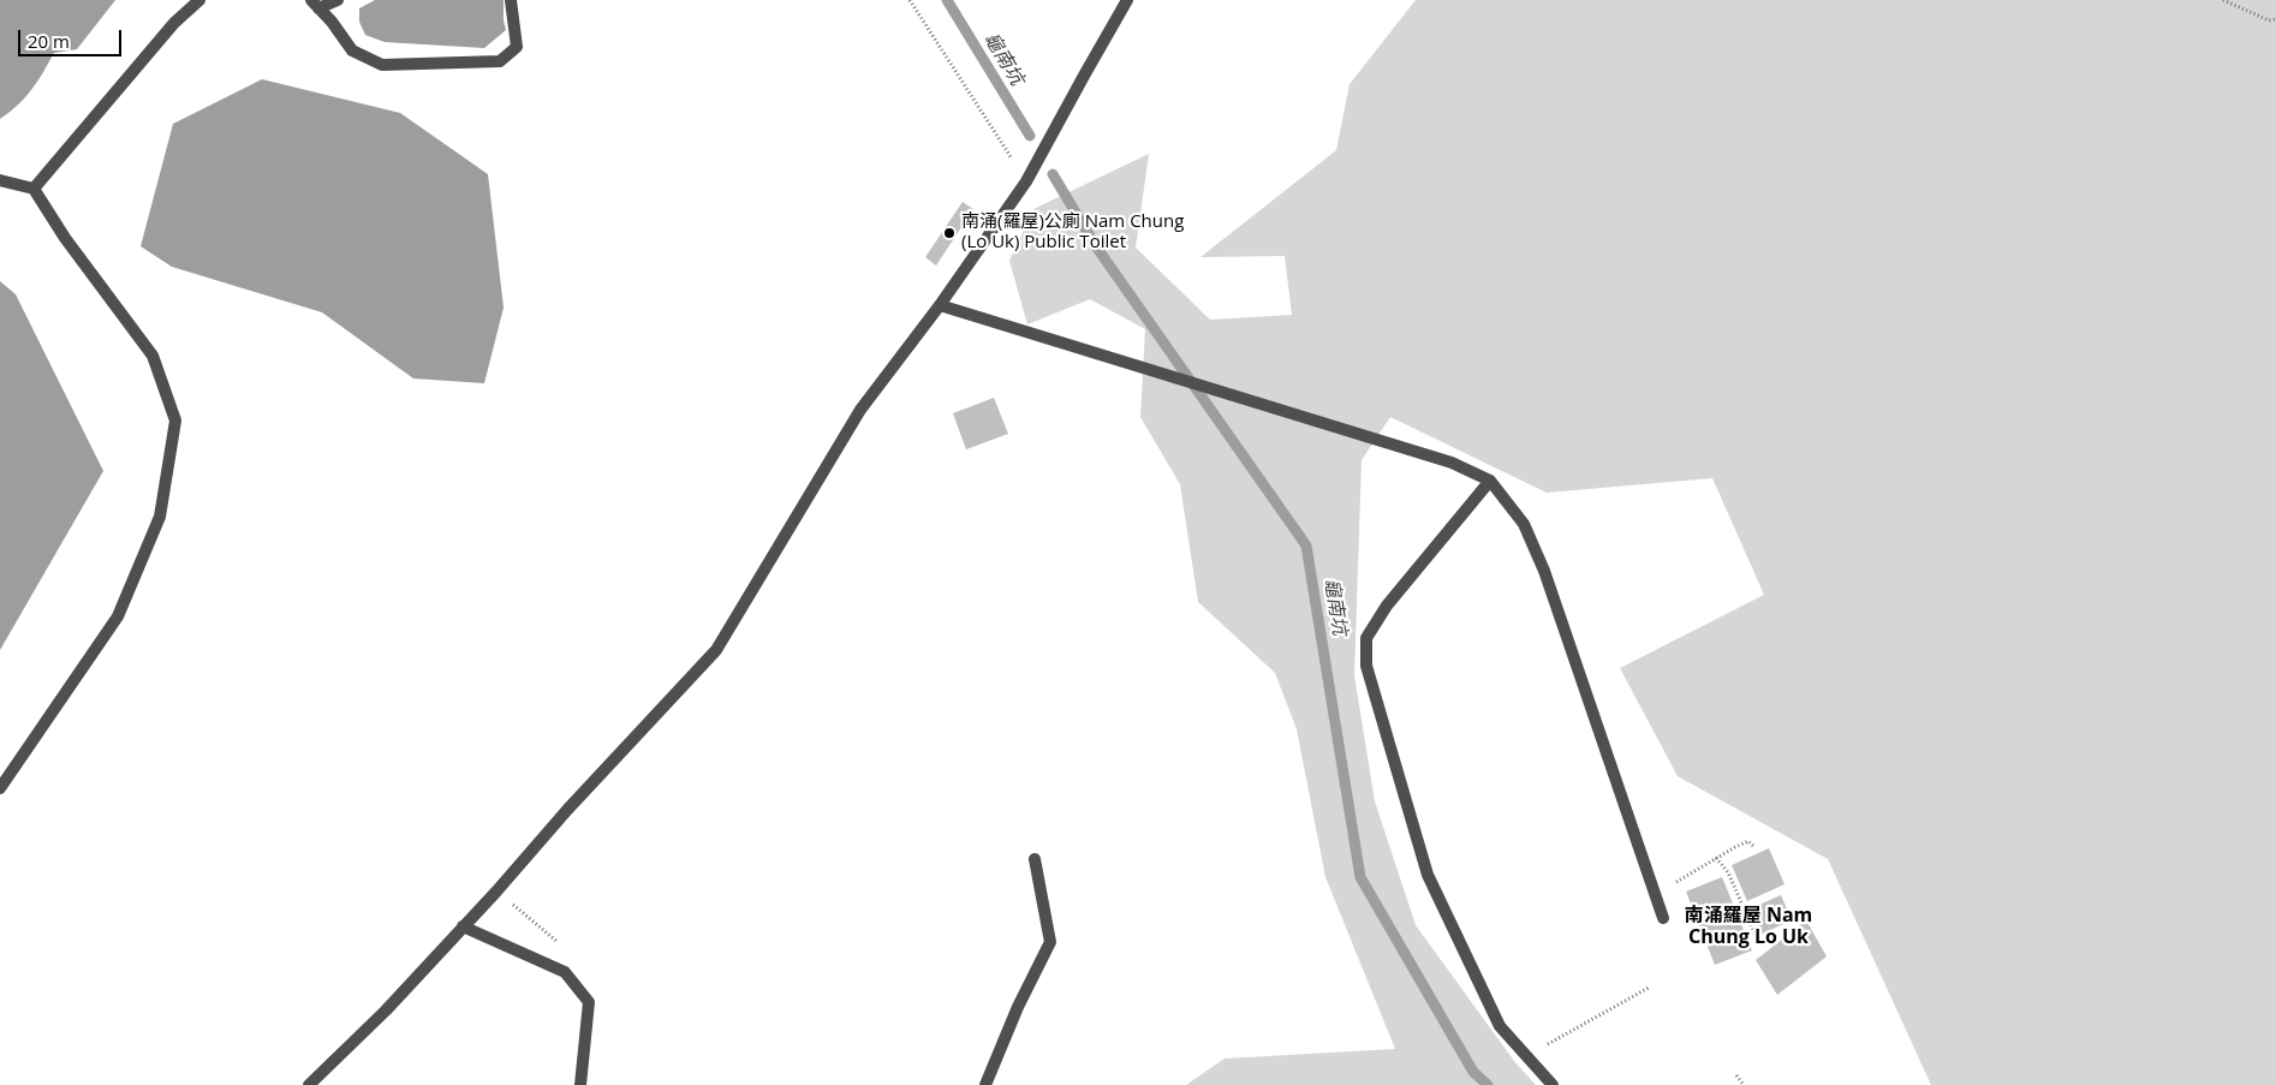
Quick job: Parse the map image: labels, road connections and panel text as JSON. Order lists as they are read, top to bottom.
{
  "districts": ["南涌羅屋 Nam Chung Lo Uk"],
  "water": ["龜南坑"],
  "places": ["南涌(羅屋)公廁 Nam Chung (Lo Uk) Public Toilet"],
  "scale_bar": "20 m"
}
